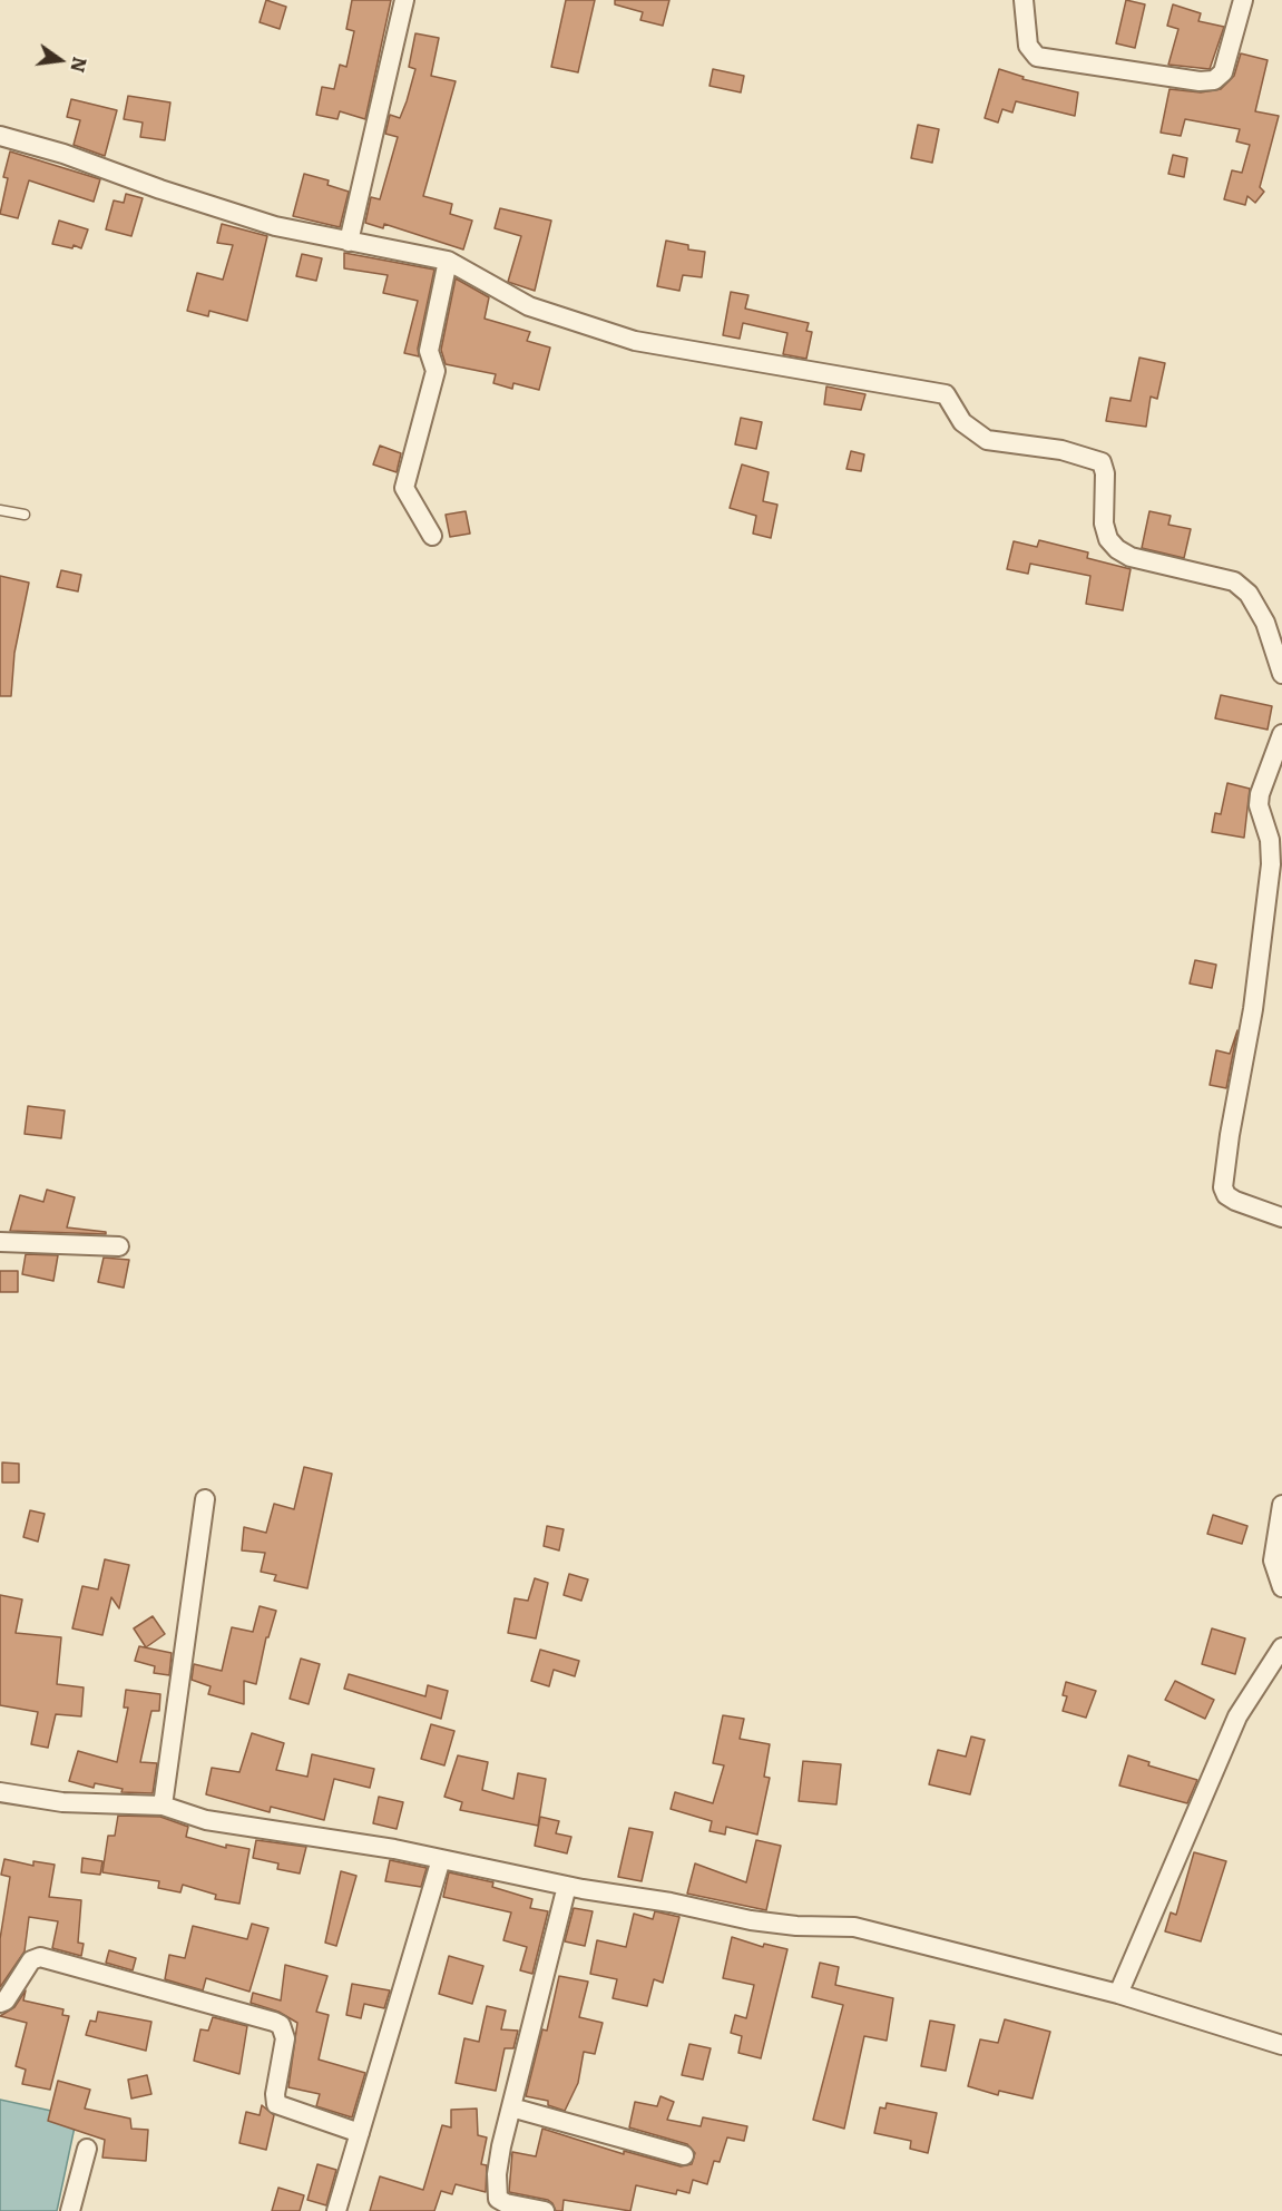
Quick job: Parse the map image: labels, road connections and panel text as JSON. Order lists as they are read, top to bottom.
{
  "north": "right"
}
